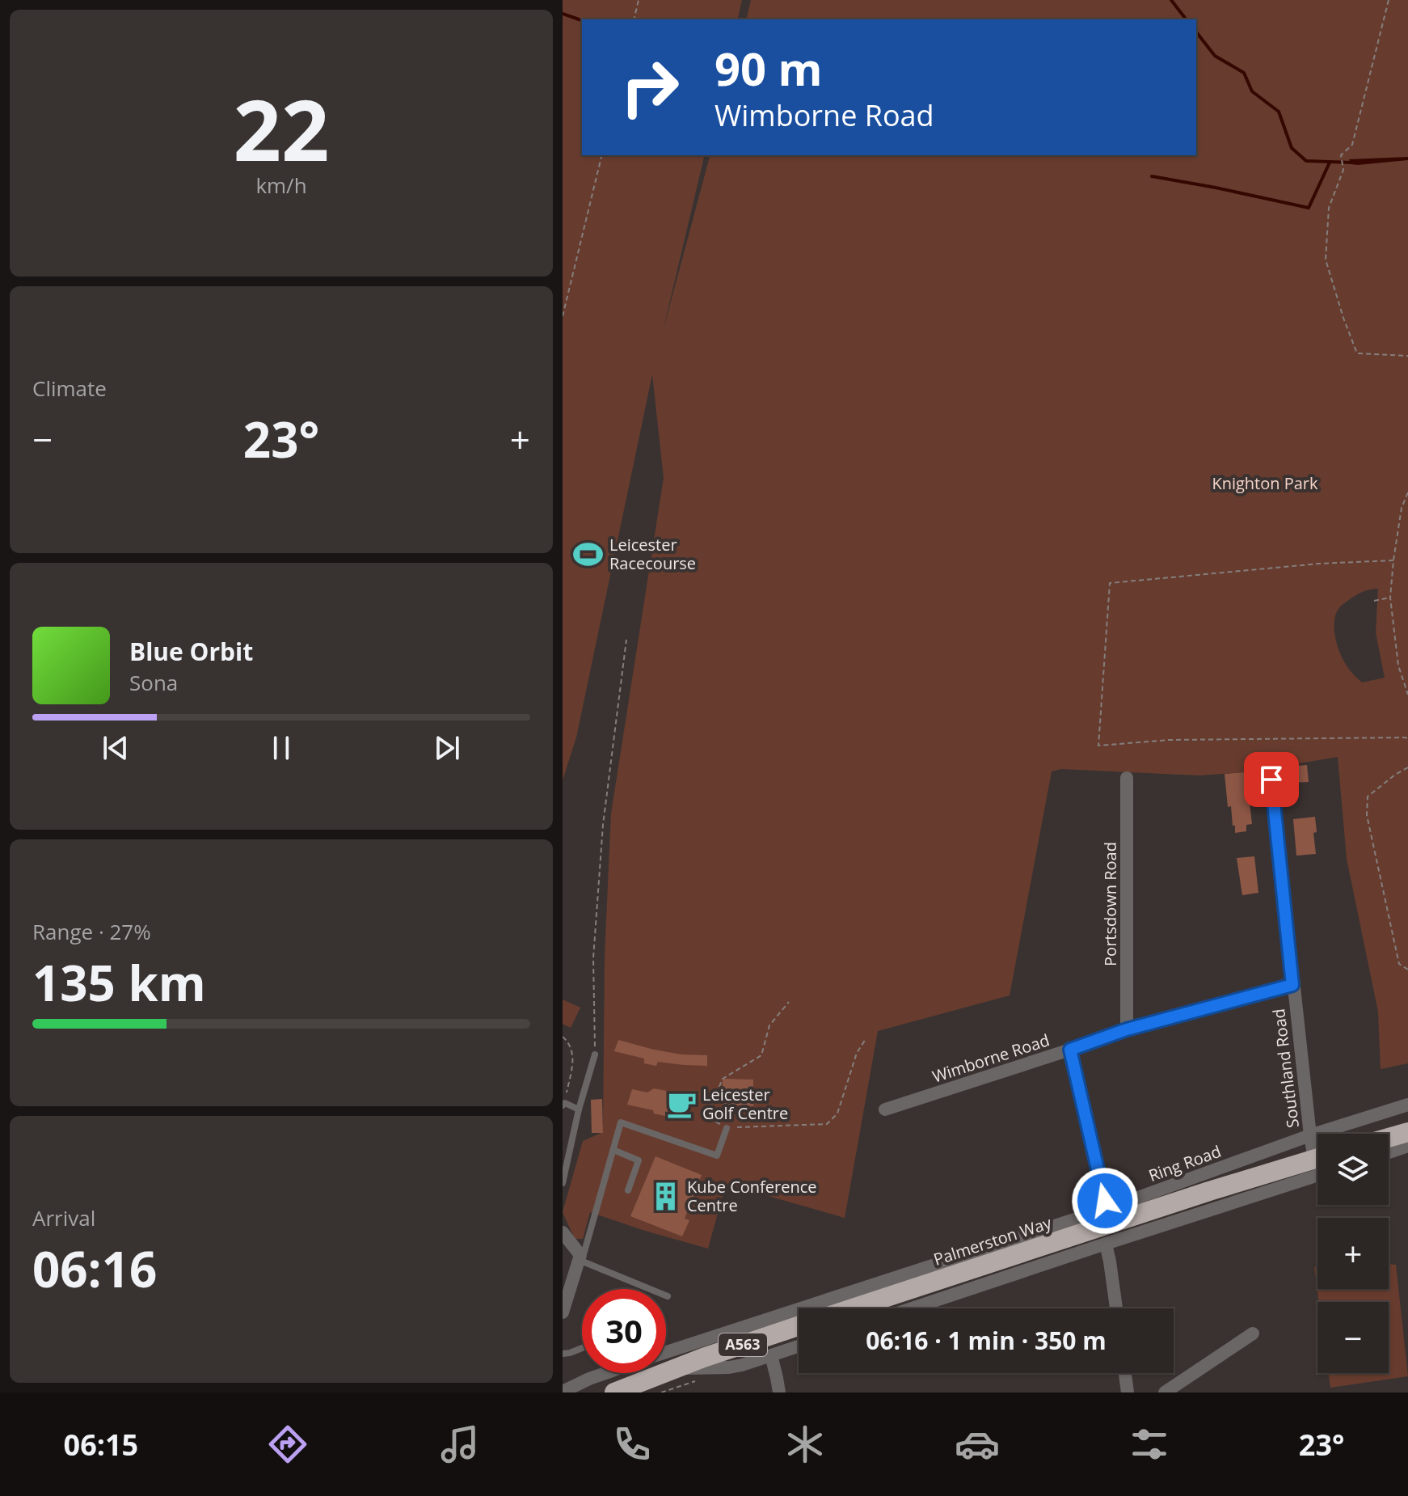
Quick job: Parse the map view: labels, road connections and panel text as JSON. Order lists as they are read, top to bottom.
{
  "streets": {
    "highway": ["Palmerston Way", "A563"],
    "street": [
      "Portsdown Road",
      "Wimborne Road",
      "Southland Road",
      "Ring Road"
    ]
  },
  "crossings": [
    ["Portsdown Road", "Wimborne Road"],
    ["Wimborne Road", "Southland Road"],
    ["Southland Road", "Ring Road"]
  ],
  "parks": ["Knighton Park"],
  "places": {
    "sports": ["Leicester Racecourse"],
    "cafe": ["Leicester Golf Centre"],
    "building": ["Kube Conference Centre"]
  },
  "page": {
    "tile": [
      ["22", "km/h"],
      "Climate",
      ["Range · 27%", "135 km"],
      ["Arrival", "06:16"]
    ],
    "turn": ["90 m", "Wimborne Road"],
    "heat": ["−", "23°", "+"],
    "song": ["Blue Orbit", "Sona"],
    "map_buttons": ["+", "−"],
    "limit": "30",
    "trip": "06:16 · 1 min · 350 m",
    "tabs": ["06:15", "23°"]
  }
}
